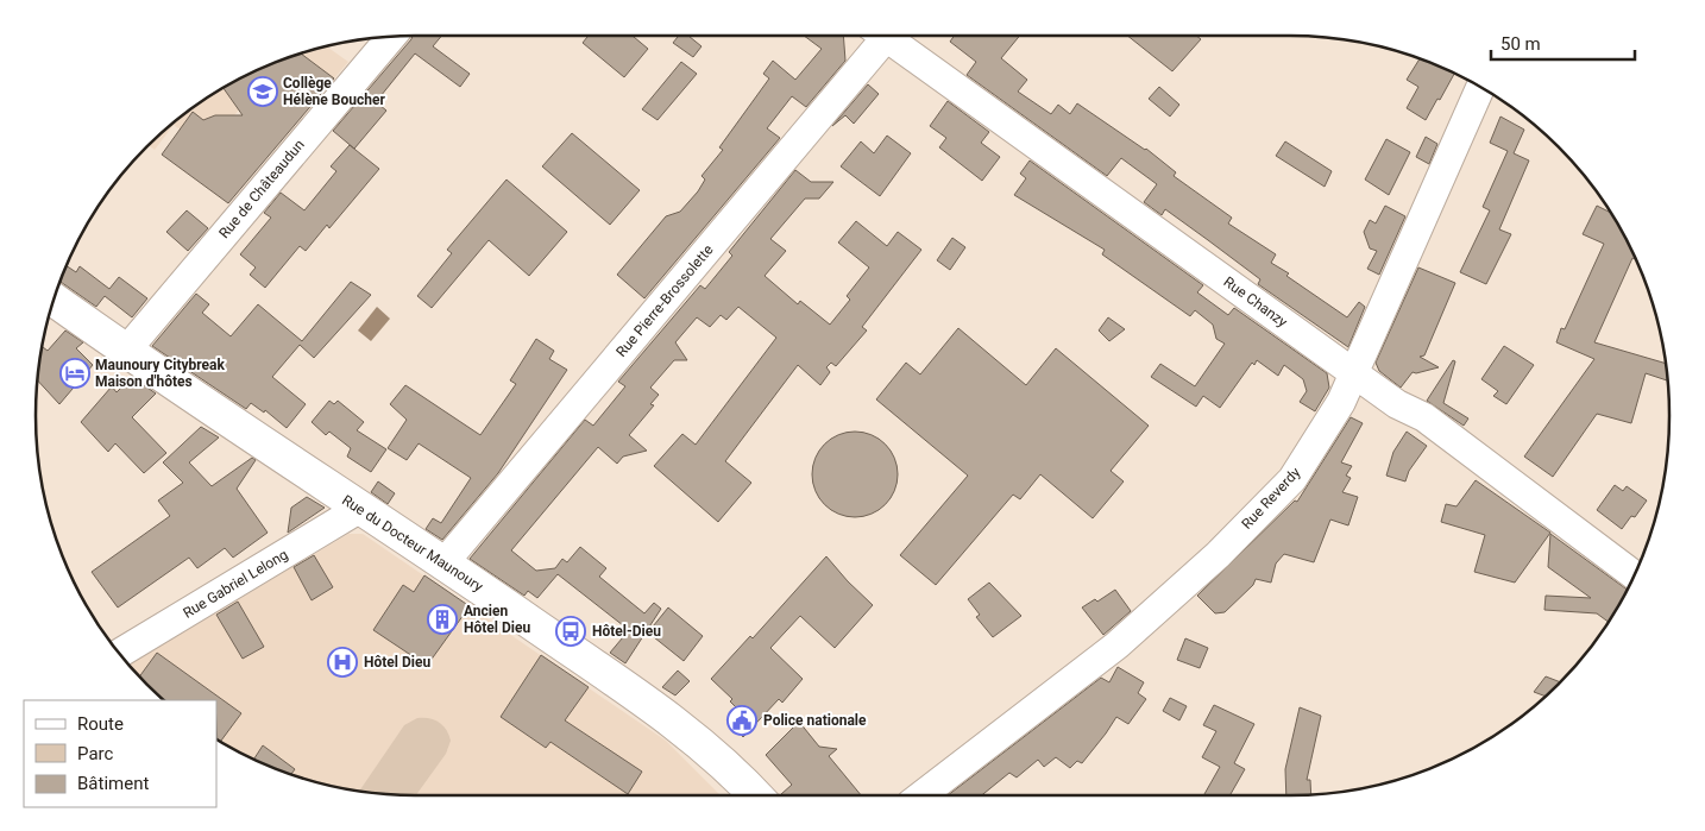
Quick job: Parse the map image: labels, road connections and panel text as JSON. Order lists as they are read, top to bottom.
{
  "streets": {
    "main road": ["Rue du Docteur Maunoury"],
    "street": [
      "Rue de Châteaudun",
      "Rue Pierre-Brossolette",
      "Rue Chanzy",
      "Rue Reverdy",
      "Rue Gabriel Lelong"
    ]
  },
  "crossings": [
    ["Rue de Châteaudun", "Rue du Docteur Maunoury"],
    ["Rue Pierre-Brossolette", "Rue du Docteur Maunoury"],
    ["Rue Chanzy", "Rue Reverdy"],
    ["Rue du Docteur Maunoury", "Rue Gabriel Lelong"]
  ],
  "places": {
    "school or university": ["Collège Hélène Boucher"],
    "hotel": ["Maunoury Citybreak Maison d'hôtes"],
    "building": ["Ancien Hôtel Dieu"],
    "bus stop": ["Hôtel-Dieu"],
    "hospital": ["Hôtel Dieu"],
    "public building": ["Police nationale"]
  },
  "legend": ["Route", "Parc", "Bâtiment"],
  "scale_bar": "50 m"
}
